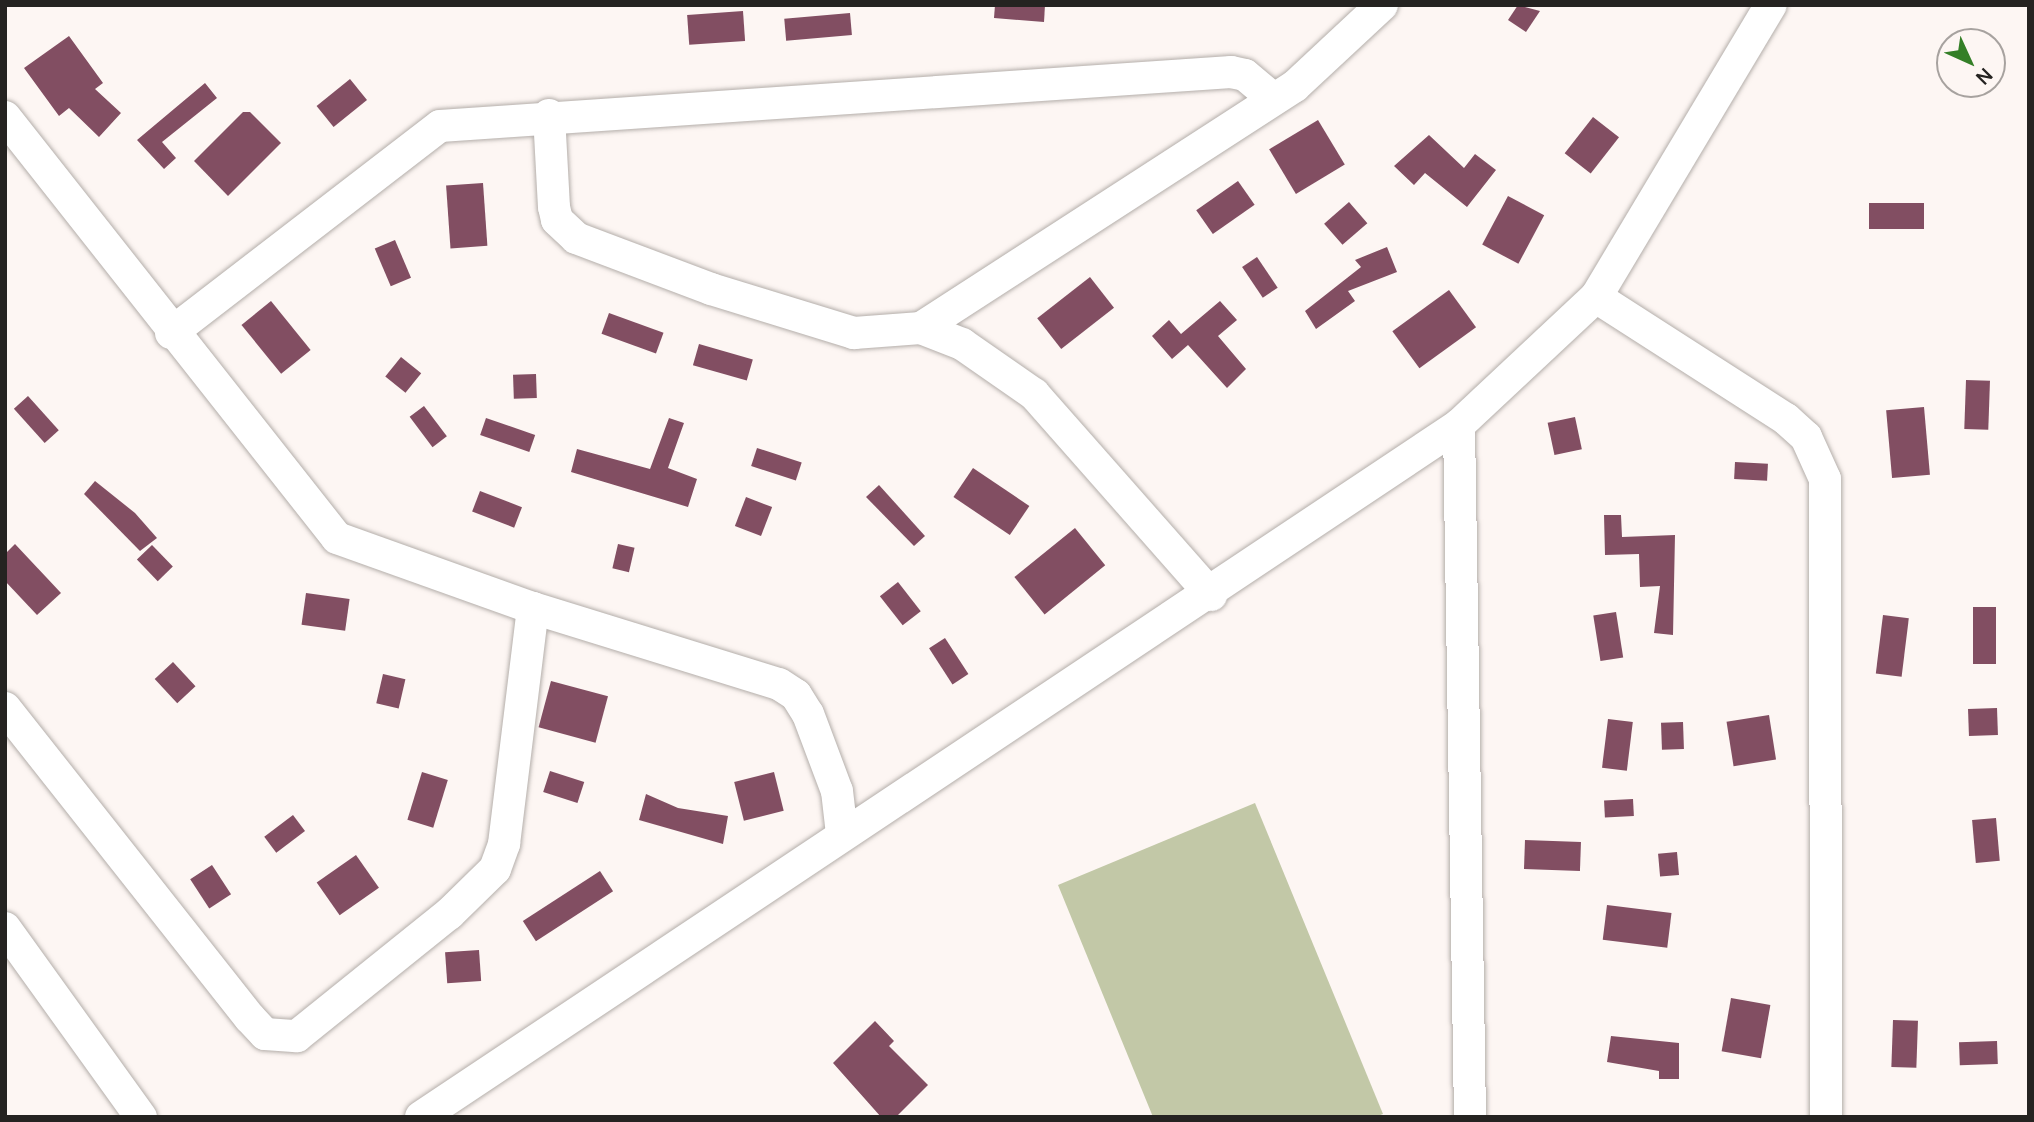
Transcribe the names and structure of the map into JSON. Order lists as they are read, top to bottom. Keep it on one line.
{"north":"bottom right"}
